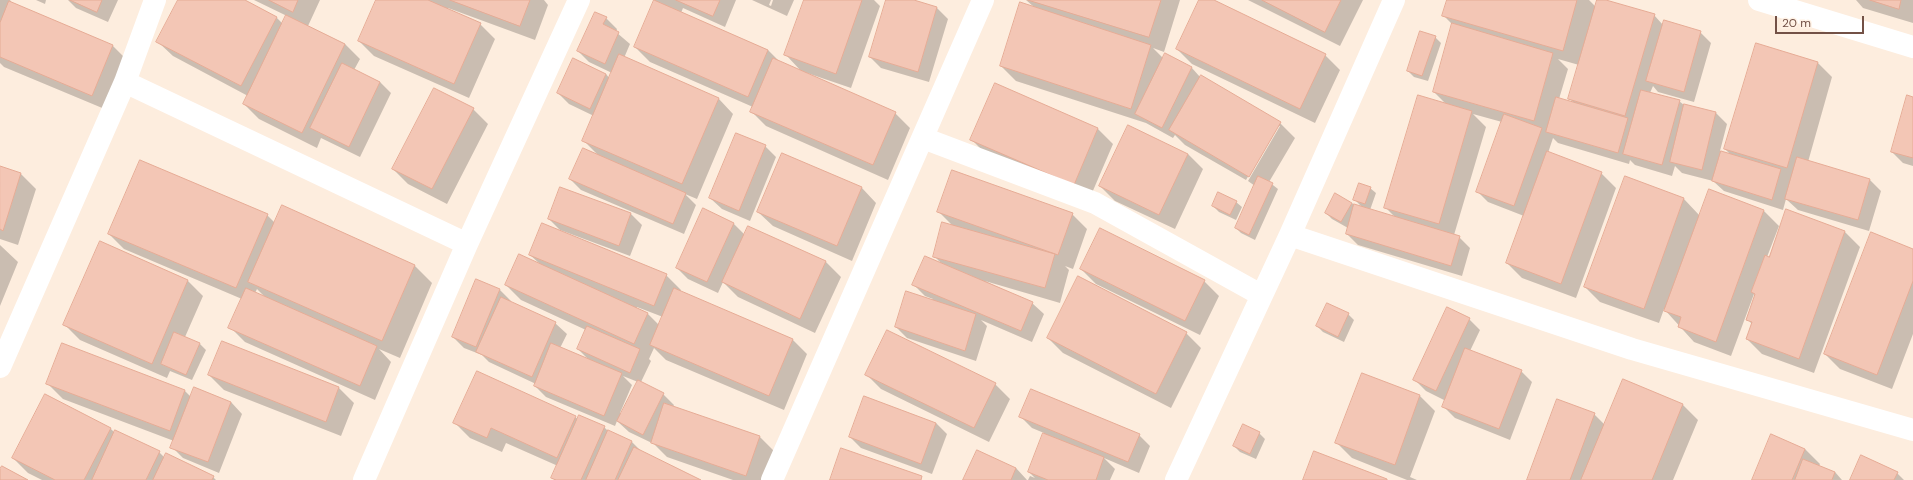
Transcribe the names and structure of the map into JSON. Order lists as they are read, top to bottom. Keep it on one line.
{"scale_bar":"20 m"}
